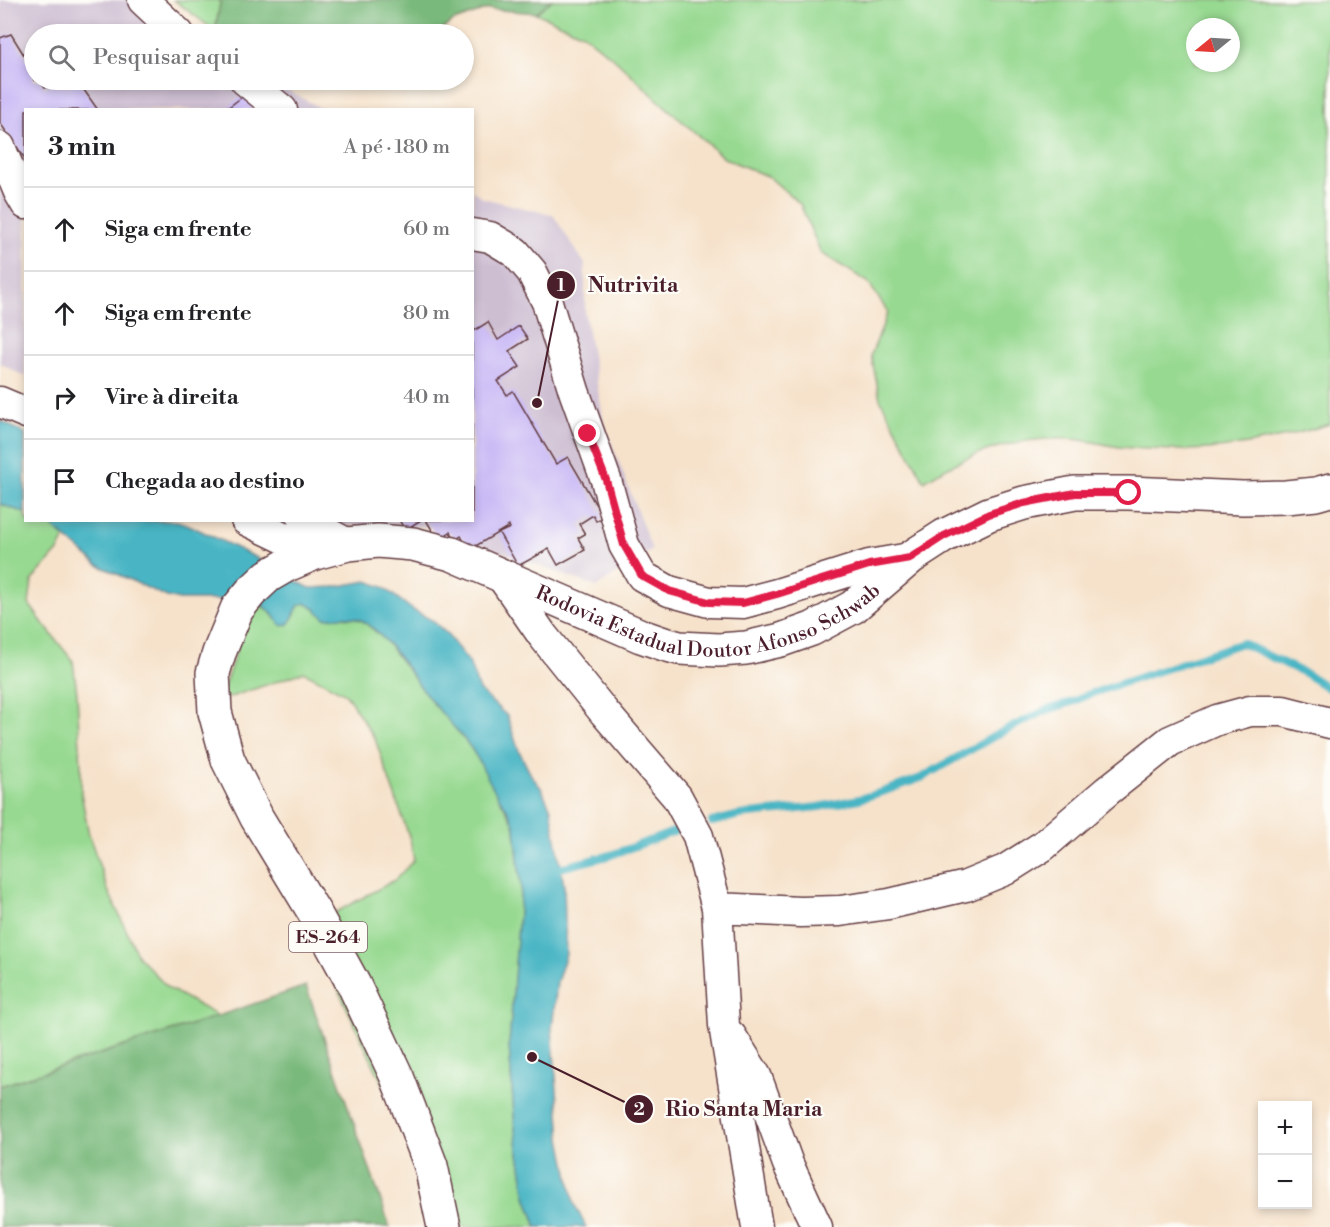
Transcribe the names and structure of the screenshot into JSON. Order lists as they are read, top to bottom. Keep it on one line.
{"streets":{"main road":["Rodovia Estadual Doutor Afonso Schwab","ES-264"]},"crossings":[["Rodovia Estadual Doutor Afonso Schwab","ES-264"]],"places":["Nutrivita","Rio Santa Maria"],"north":"left","page":{"search":"Pesquisar aqui","heading":["3 min","A pé · 180 m"],"list":[["Siga em frente","60 m"],["Siga em frente","80 m"],["Vire à direita","40 m"],"Chegada ao destino"],"map_buttons":["+","−"]}}
